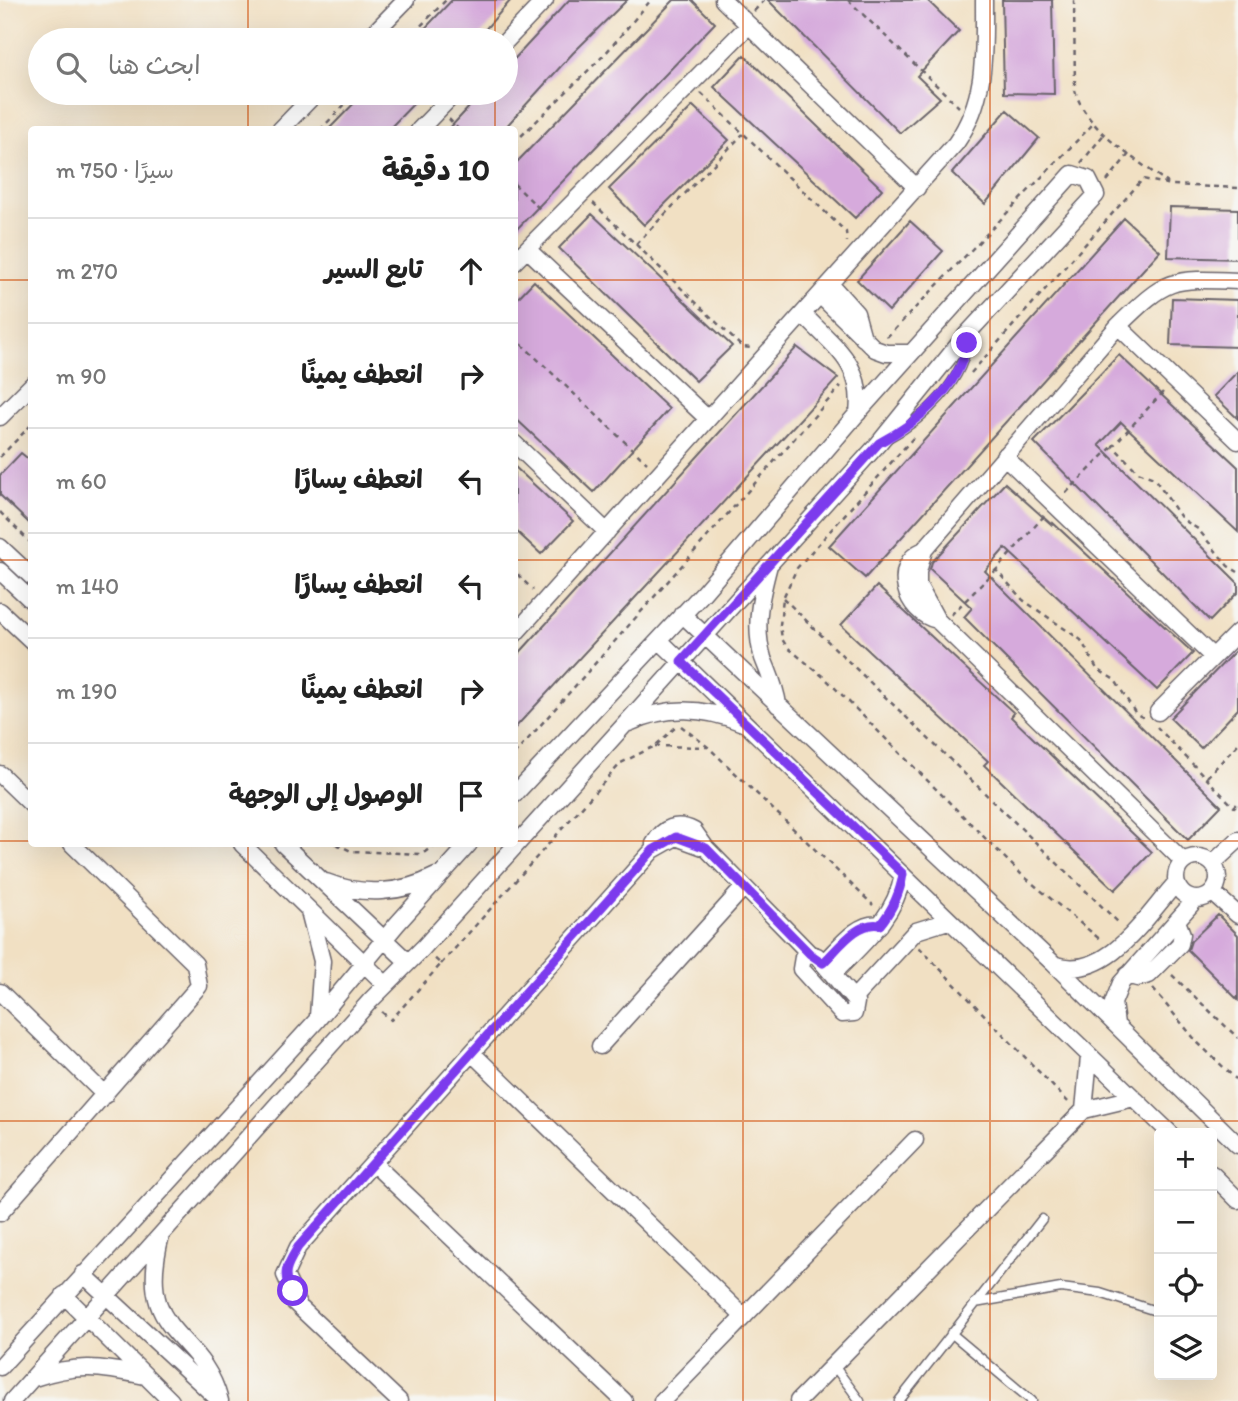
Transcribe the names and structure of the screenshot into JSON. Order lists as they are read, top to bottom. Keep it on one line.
{"page":{"search":"ابحث هنا","heading":["10 دقيقة","سيرًا · 750 m"],"list":[["تابع السير","270 m"],["انعطف يمينًا","90 m"],["انعطف يسارًا","60 m"],["انعطف يسارًا","140 m"],["انعطف يمينًا","190 m"],"الوصول إلى الوجهة"],"map_buttons":["+","−"]}}
